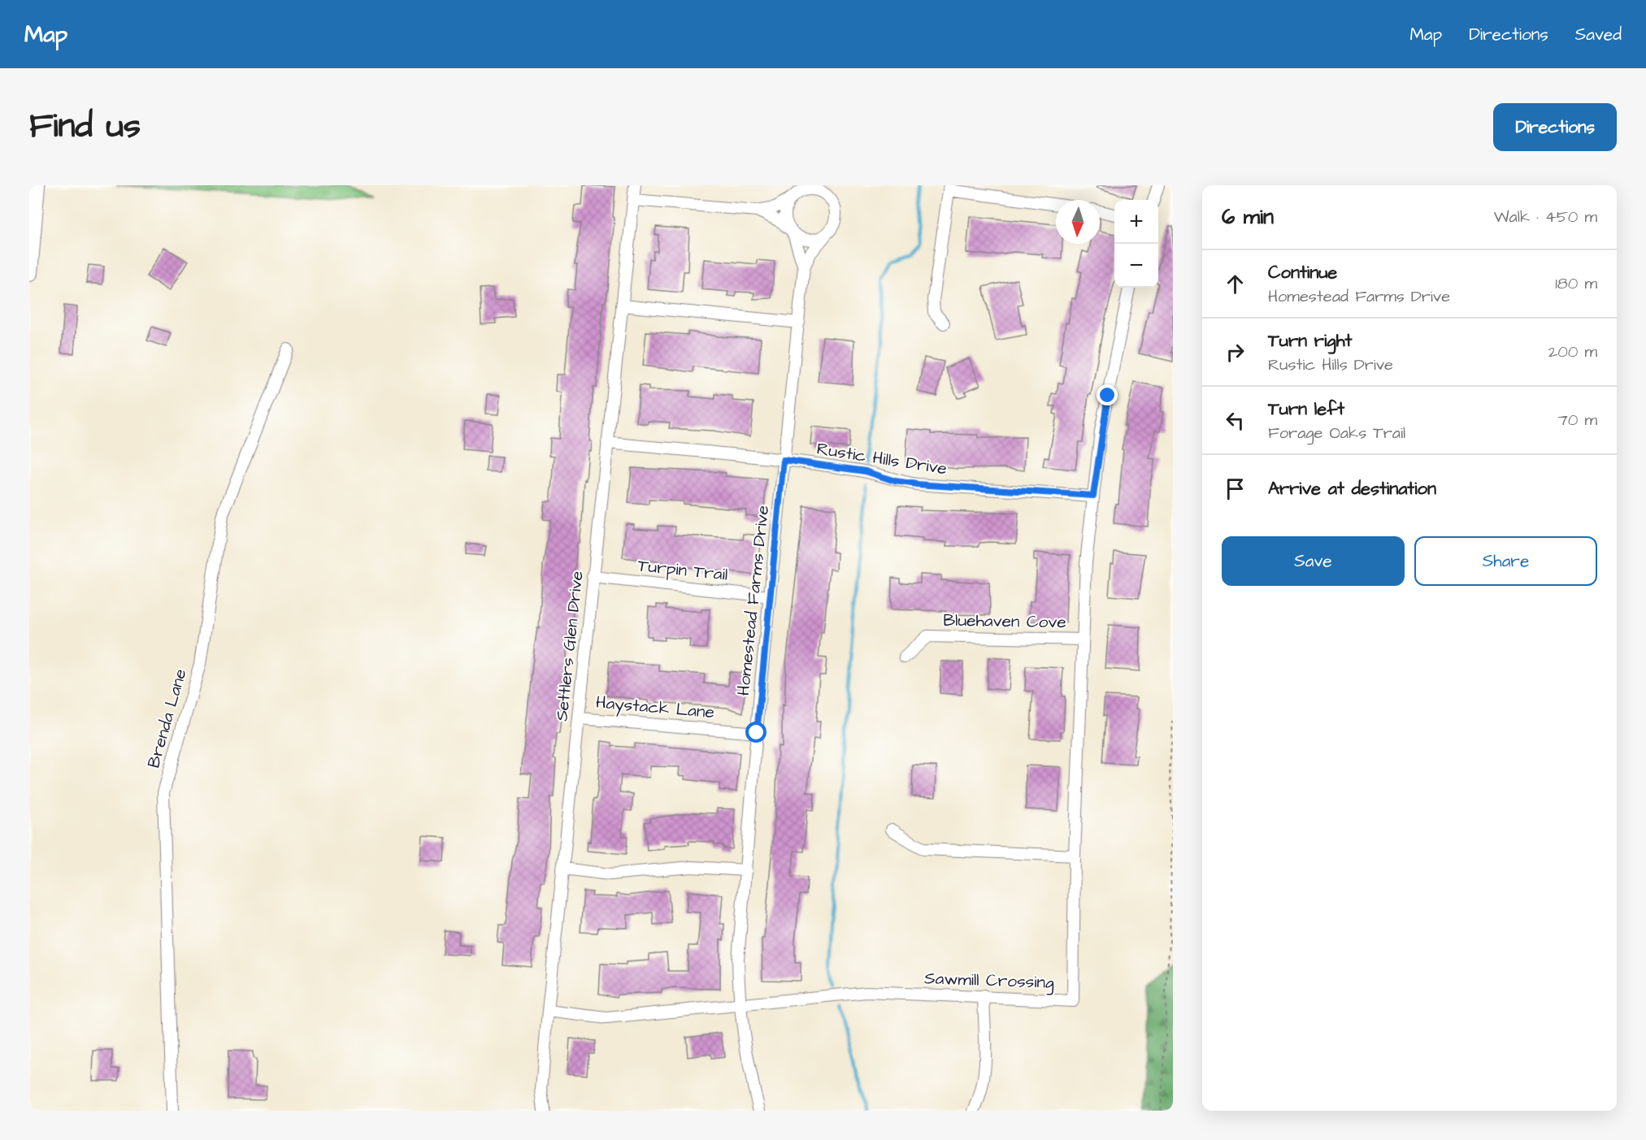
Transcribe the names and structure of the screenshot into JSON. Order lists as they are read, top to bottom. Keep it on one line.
{"streets":{"street":["Rustic Hills Drive","Turpin Trail","Homestead Farms Drive","Bluehaven Cove","Settlers Glen Drive","Haystack Lane","Brenda Lane","Sawmill Crossing"]},"crossings":[["Rustic Hills Drive","Homestead Farms Drive"],["Rustic Hills Drive","Settlers Glen Drive"],["Rustic Hills Drive","Sawmill Crossing"],["Turpin Trail","Homestead Farms Drive"],["Turpin Trail","Settlers Glen Drive"],["Homestead Farms Drive","Haystack Lane"],["Homestead Farms Drive","Sawmill Crossing"],["Bluehaven Cove","Sawmill Crossing"],["Settlers Glen Drive","Haystack Lane"],["Settlers Glen Drive","Sawmill Crossing"]],"north":"bottom","page":{"header":"Map","nav":["Map","Directions","Saved"],"title":"Find us","buttons":["Directions",["Save","Share"]],"heading":["6 min","Walk · 450 m"],"map_buttons":["+","−"],"list":[["Continue","Homestead Farms Drive","180 m"],["Turn right","Rustic Hills Drive","200 m"],["Turn left","Forage Oaks Trail","70 m"],"Arrive at destination"]}}
